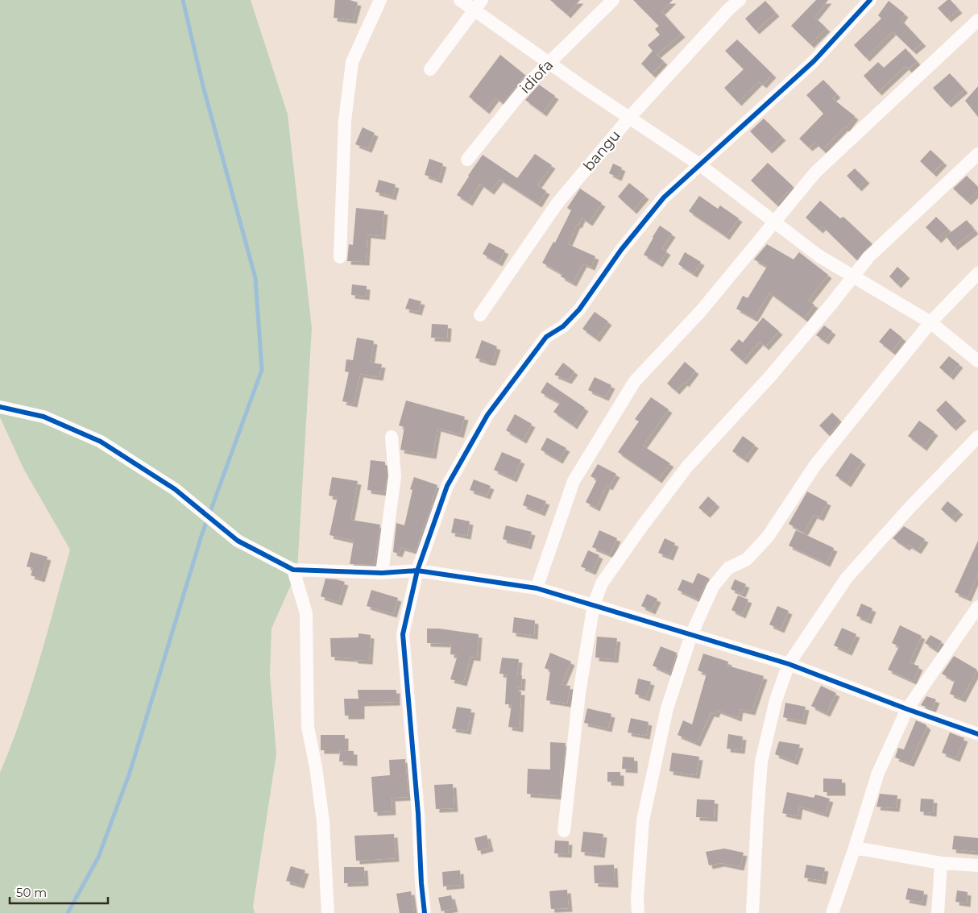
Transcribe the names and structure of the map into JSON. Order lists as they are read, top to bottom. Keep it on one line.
{"streets":{"street":["idiofa","bangu"]},"scale_bar":"50 m"}
